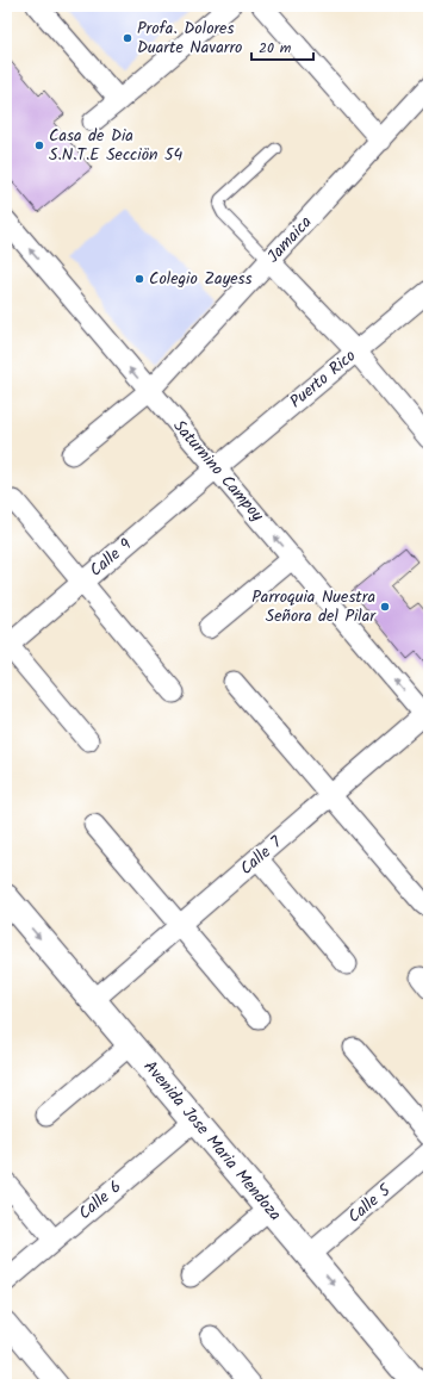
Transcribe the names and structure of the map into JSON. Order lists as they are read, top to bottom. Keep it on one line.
{"streets":{"street":["Jamaica","Puerto Rico","Saturnino Campoy","Calle 9","Calle 7","Avenida Jose Maria Mendoza","Calle 6","Calle 5"]},"crossings":[["Jamaica","Saturnino Campoy"],["Puerto Rico","Saturnino Campoy"],["Puerto Rico","Calle 9"],["Saturnino Campoy","Calle 9"],["Saturnino Campoy","Calle 7"],["Calle 7","Avenida Jose Maria Mendoza"],["Avenida Jose Maria Mendoza","Calle 6"],["Avenida Jose Maria Mendoza","Calle 5"]],"places":["Profa. Dolores Duarte Navarro","Casa de Dia S.N.T.E Secciön 54","Colegio Zayess","Parroquia Nuestra Señora del Pilar"],"scale_bar":"20 m"}
